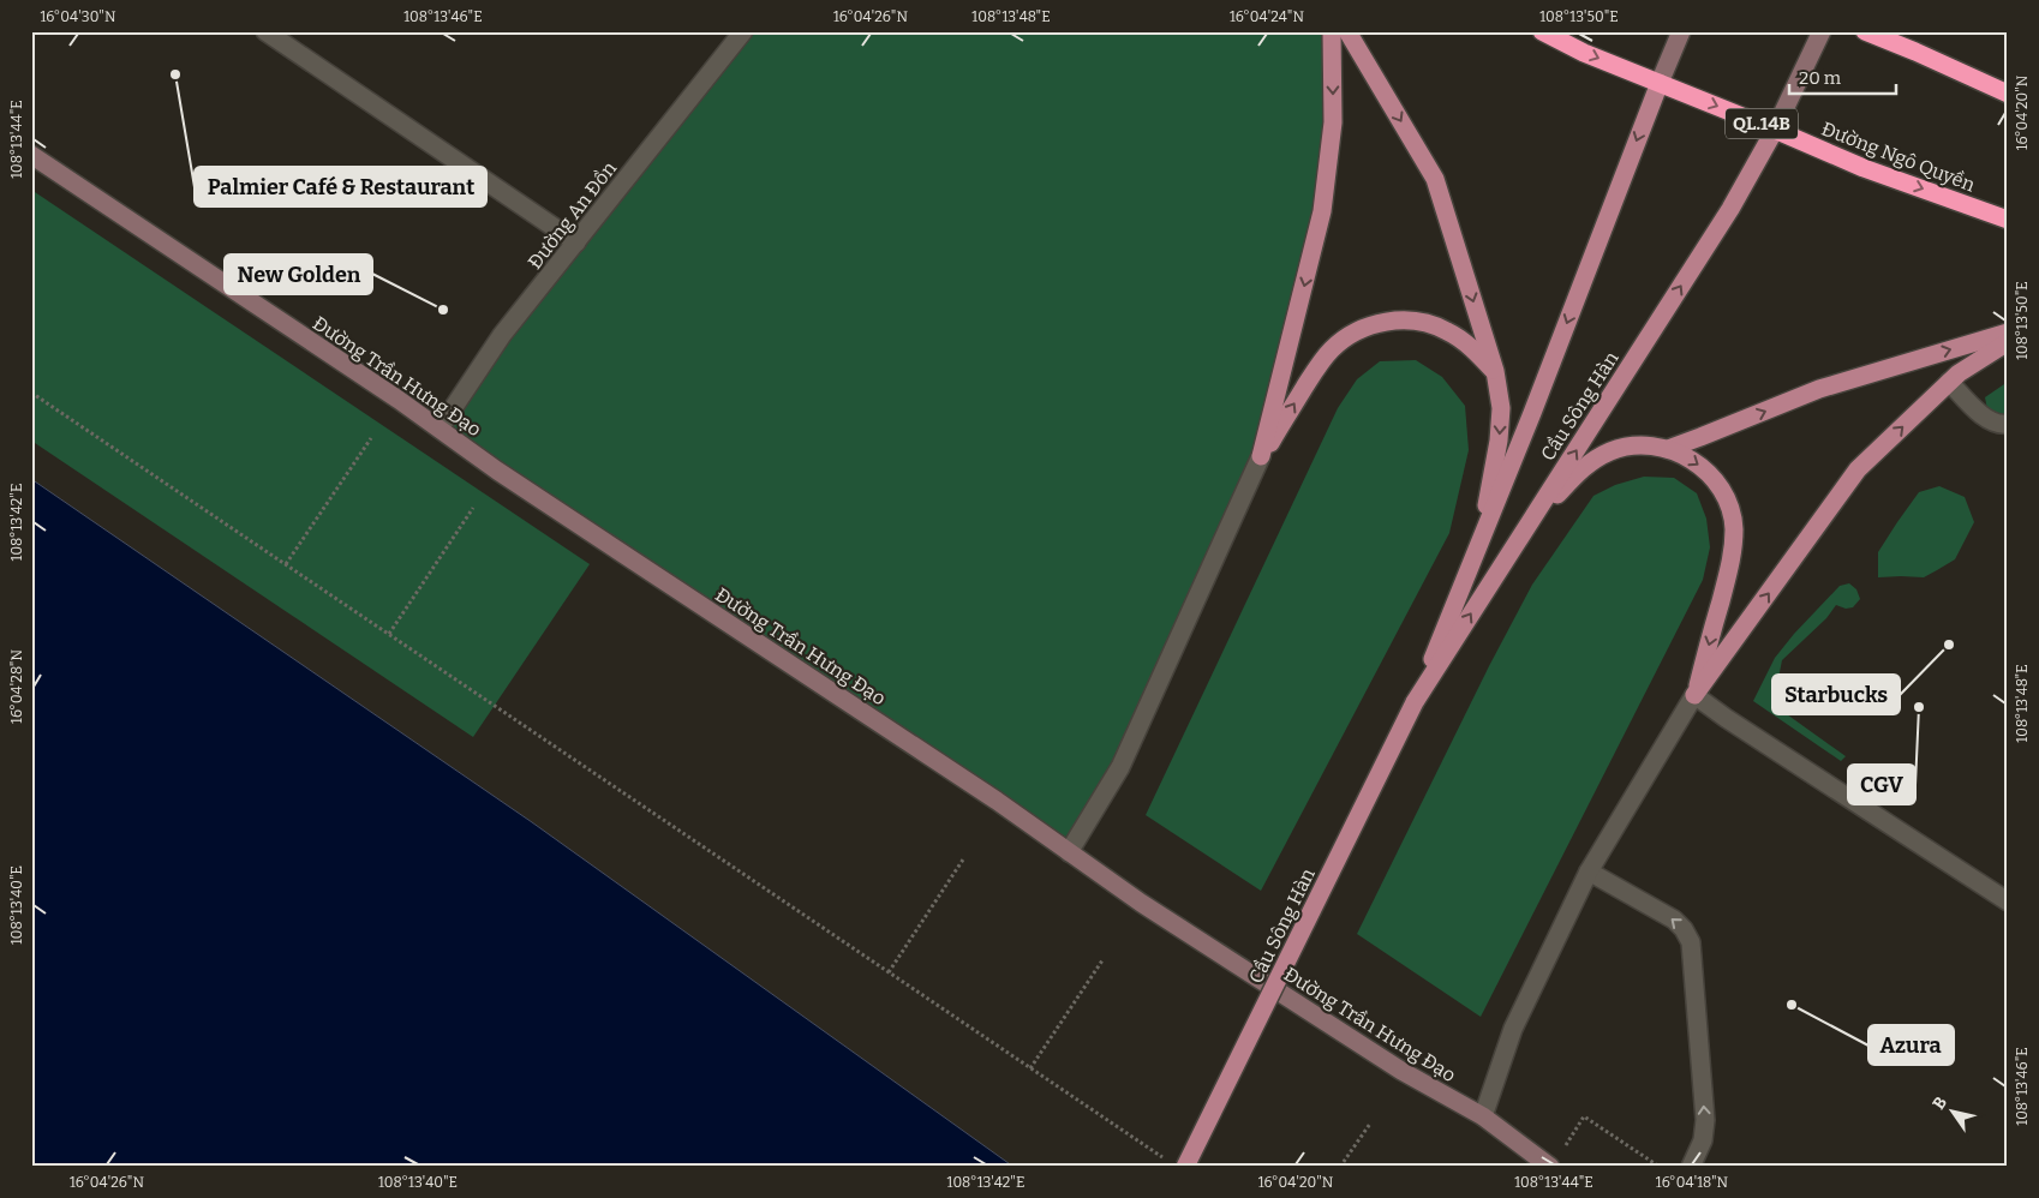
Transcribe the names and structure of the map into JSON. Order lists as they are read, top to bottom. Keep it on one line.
{"streets":{"highway":["QL.14B","Đường Ngô Quyền"],"main road":["Đường Trần Hưng Đạo","Cầu Sông Hàn"],"street":["Đường An Đồn"]},"crossings":[["Đường Ngô Quyền","Cầu Sông Hàn"],["Đường An Đồn","Đường Trần Hưng Đạo"]],"places":["Palmier Café & Restaurant","New Golden","Starbucks","CGV","Azura"],"scale_bar":"20 m","north":"top left","coordinates":["16°04'30\"N","108°13'46\"E","16°04'26\"N","108°13'48\"E","16°04'24\"N","108°13'50\"E","16°04'20\"N","108°13'44\"E","108°13'42\"E","16°04'28\"N","108°13'40\"E","16°04'18\"N"]}
